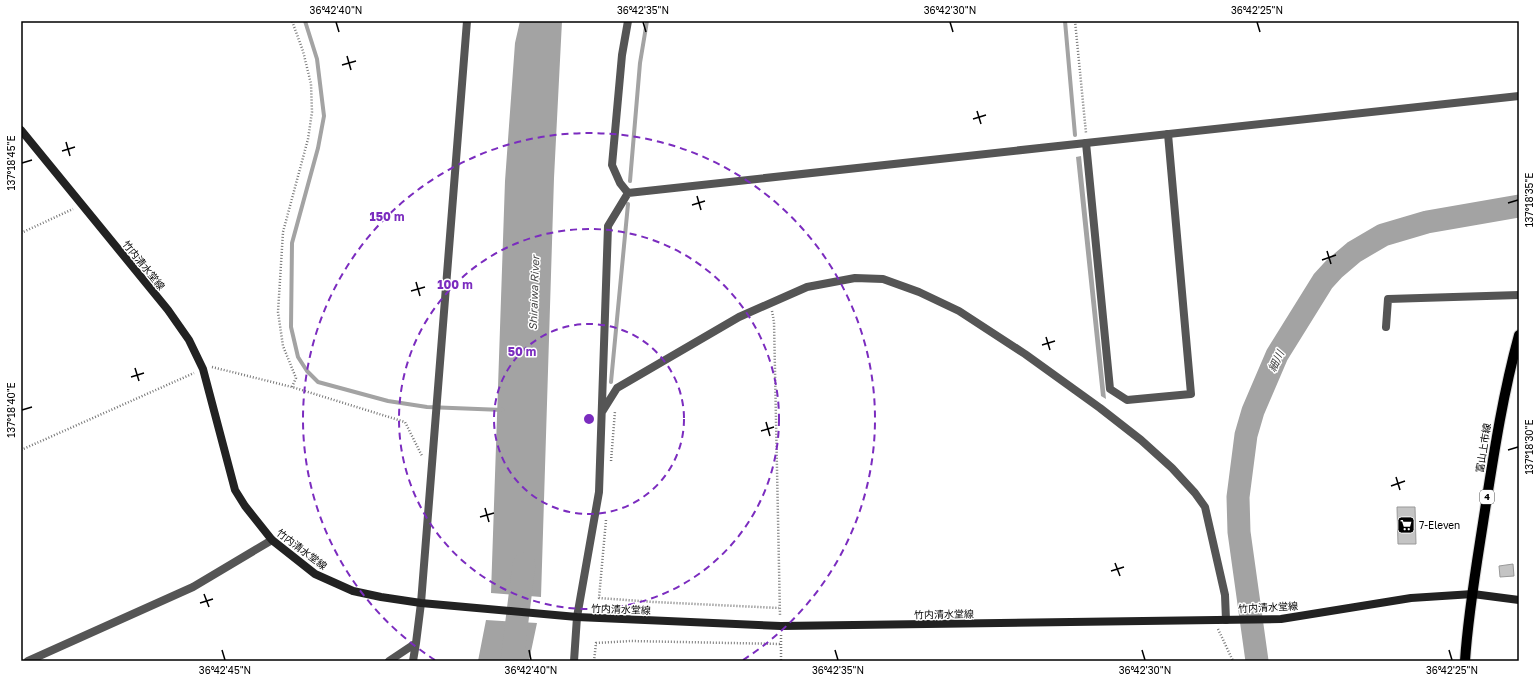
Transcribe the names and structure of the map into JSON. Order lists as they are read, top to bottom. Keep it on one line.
{"streets":{"main road":["竹内清水堂線","富山上市線","4"]},"crossings":[["竹内清水堂線","富山上市線"]],"water":["Shiraiwa River","細川"],"places":{"supermarket":["7-Eleven"]},"coordinates":["36°42'40\"N","36°42'35\"N","36°42'30\"N","36°42'25\"N","137°18'45\"E","137°18'35\"E","137°18'40\"E","137°18'30\"E","36°42'45\"N"],"rings":["150 m","100 m","50 m"]}
